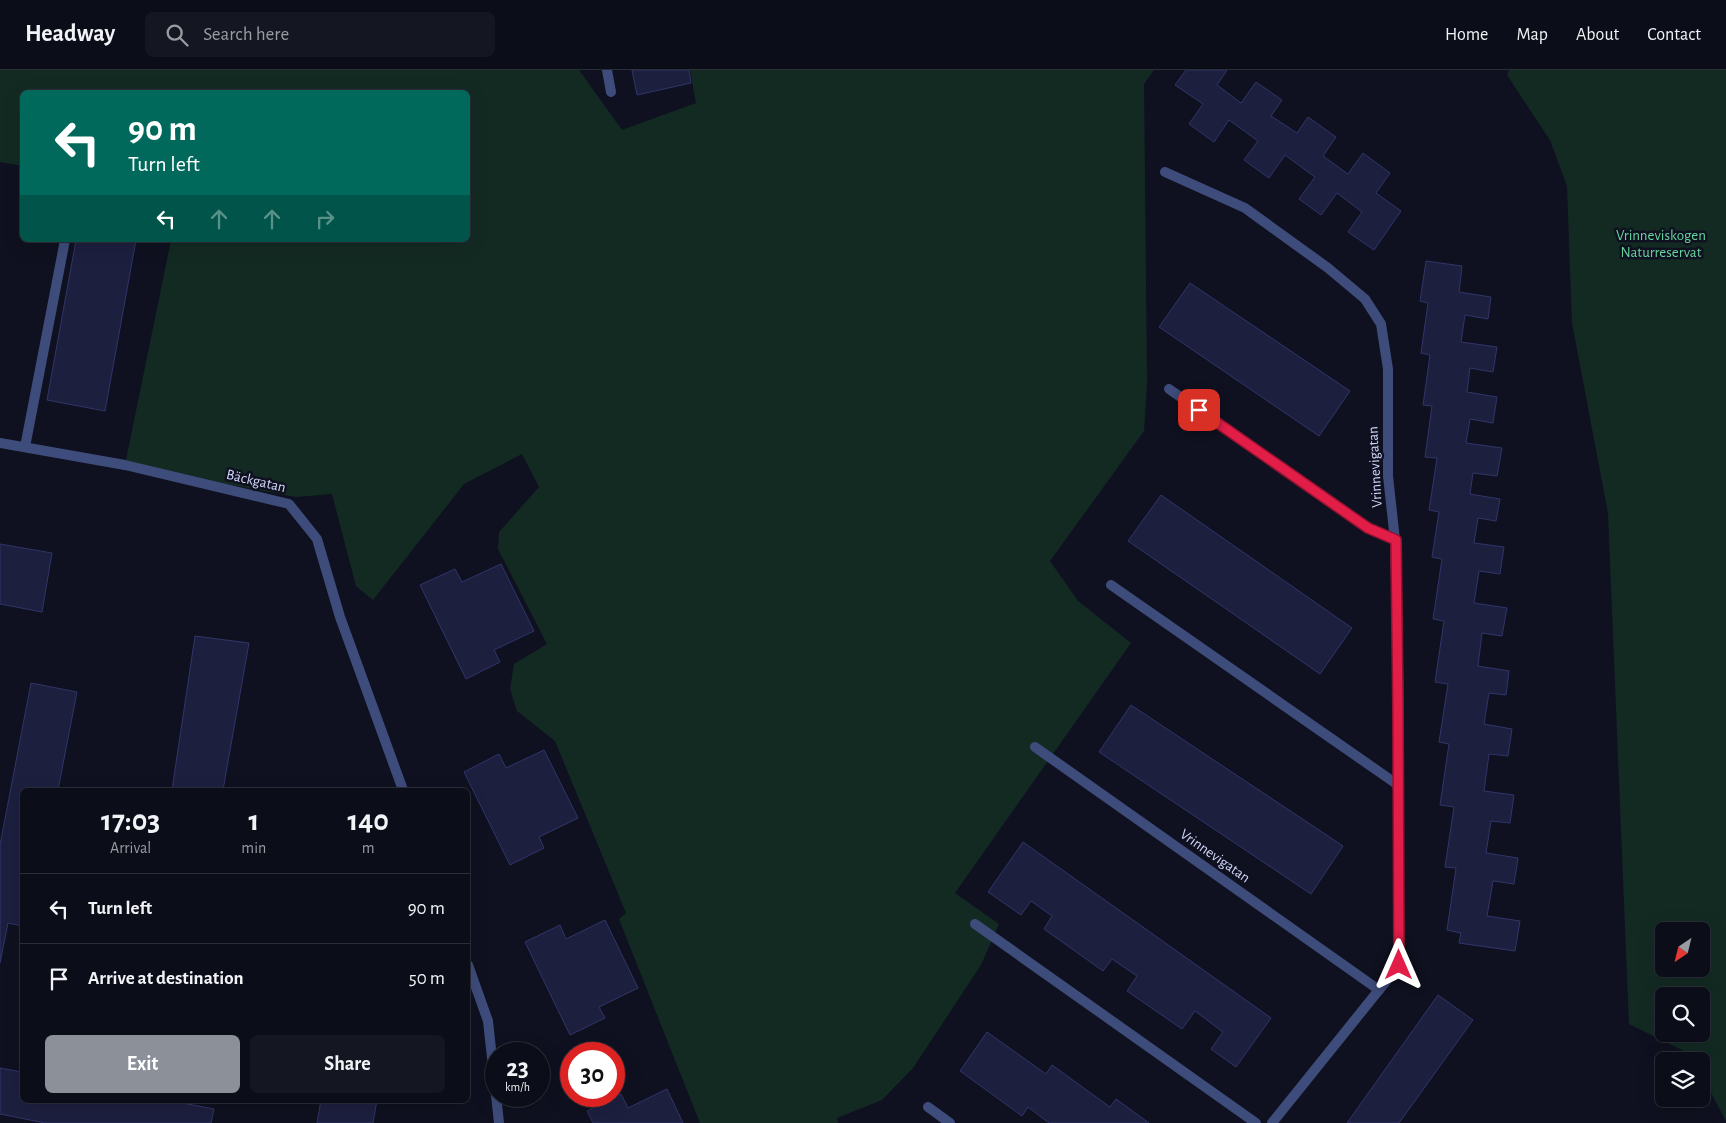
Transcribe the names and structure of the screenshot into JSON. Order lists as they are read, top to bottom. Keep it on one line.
{"streets":{"street":["Vrinnevigatan","Bäckgatan"]},"parks":["Vrinneviskogen Naturreservat"],"north":"bottom left","page":{"header":"Headway","search":"Search here","nav":["Home","Map","About","Contact"],"turn":["90 m","Turn left"],"eta":["17:03","Arrival","1","min","140","m"],"list":[{"name":"Turn left","value":"90 m"},{"name":"Arrive at destination","value":"50 m"}],"buttons":["Exit","Share"],"speed":"23 km/h","limit":"30"}}
